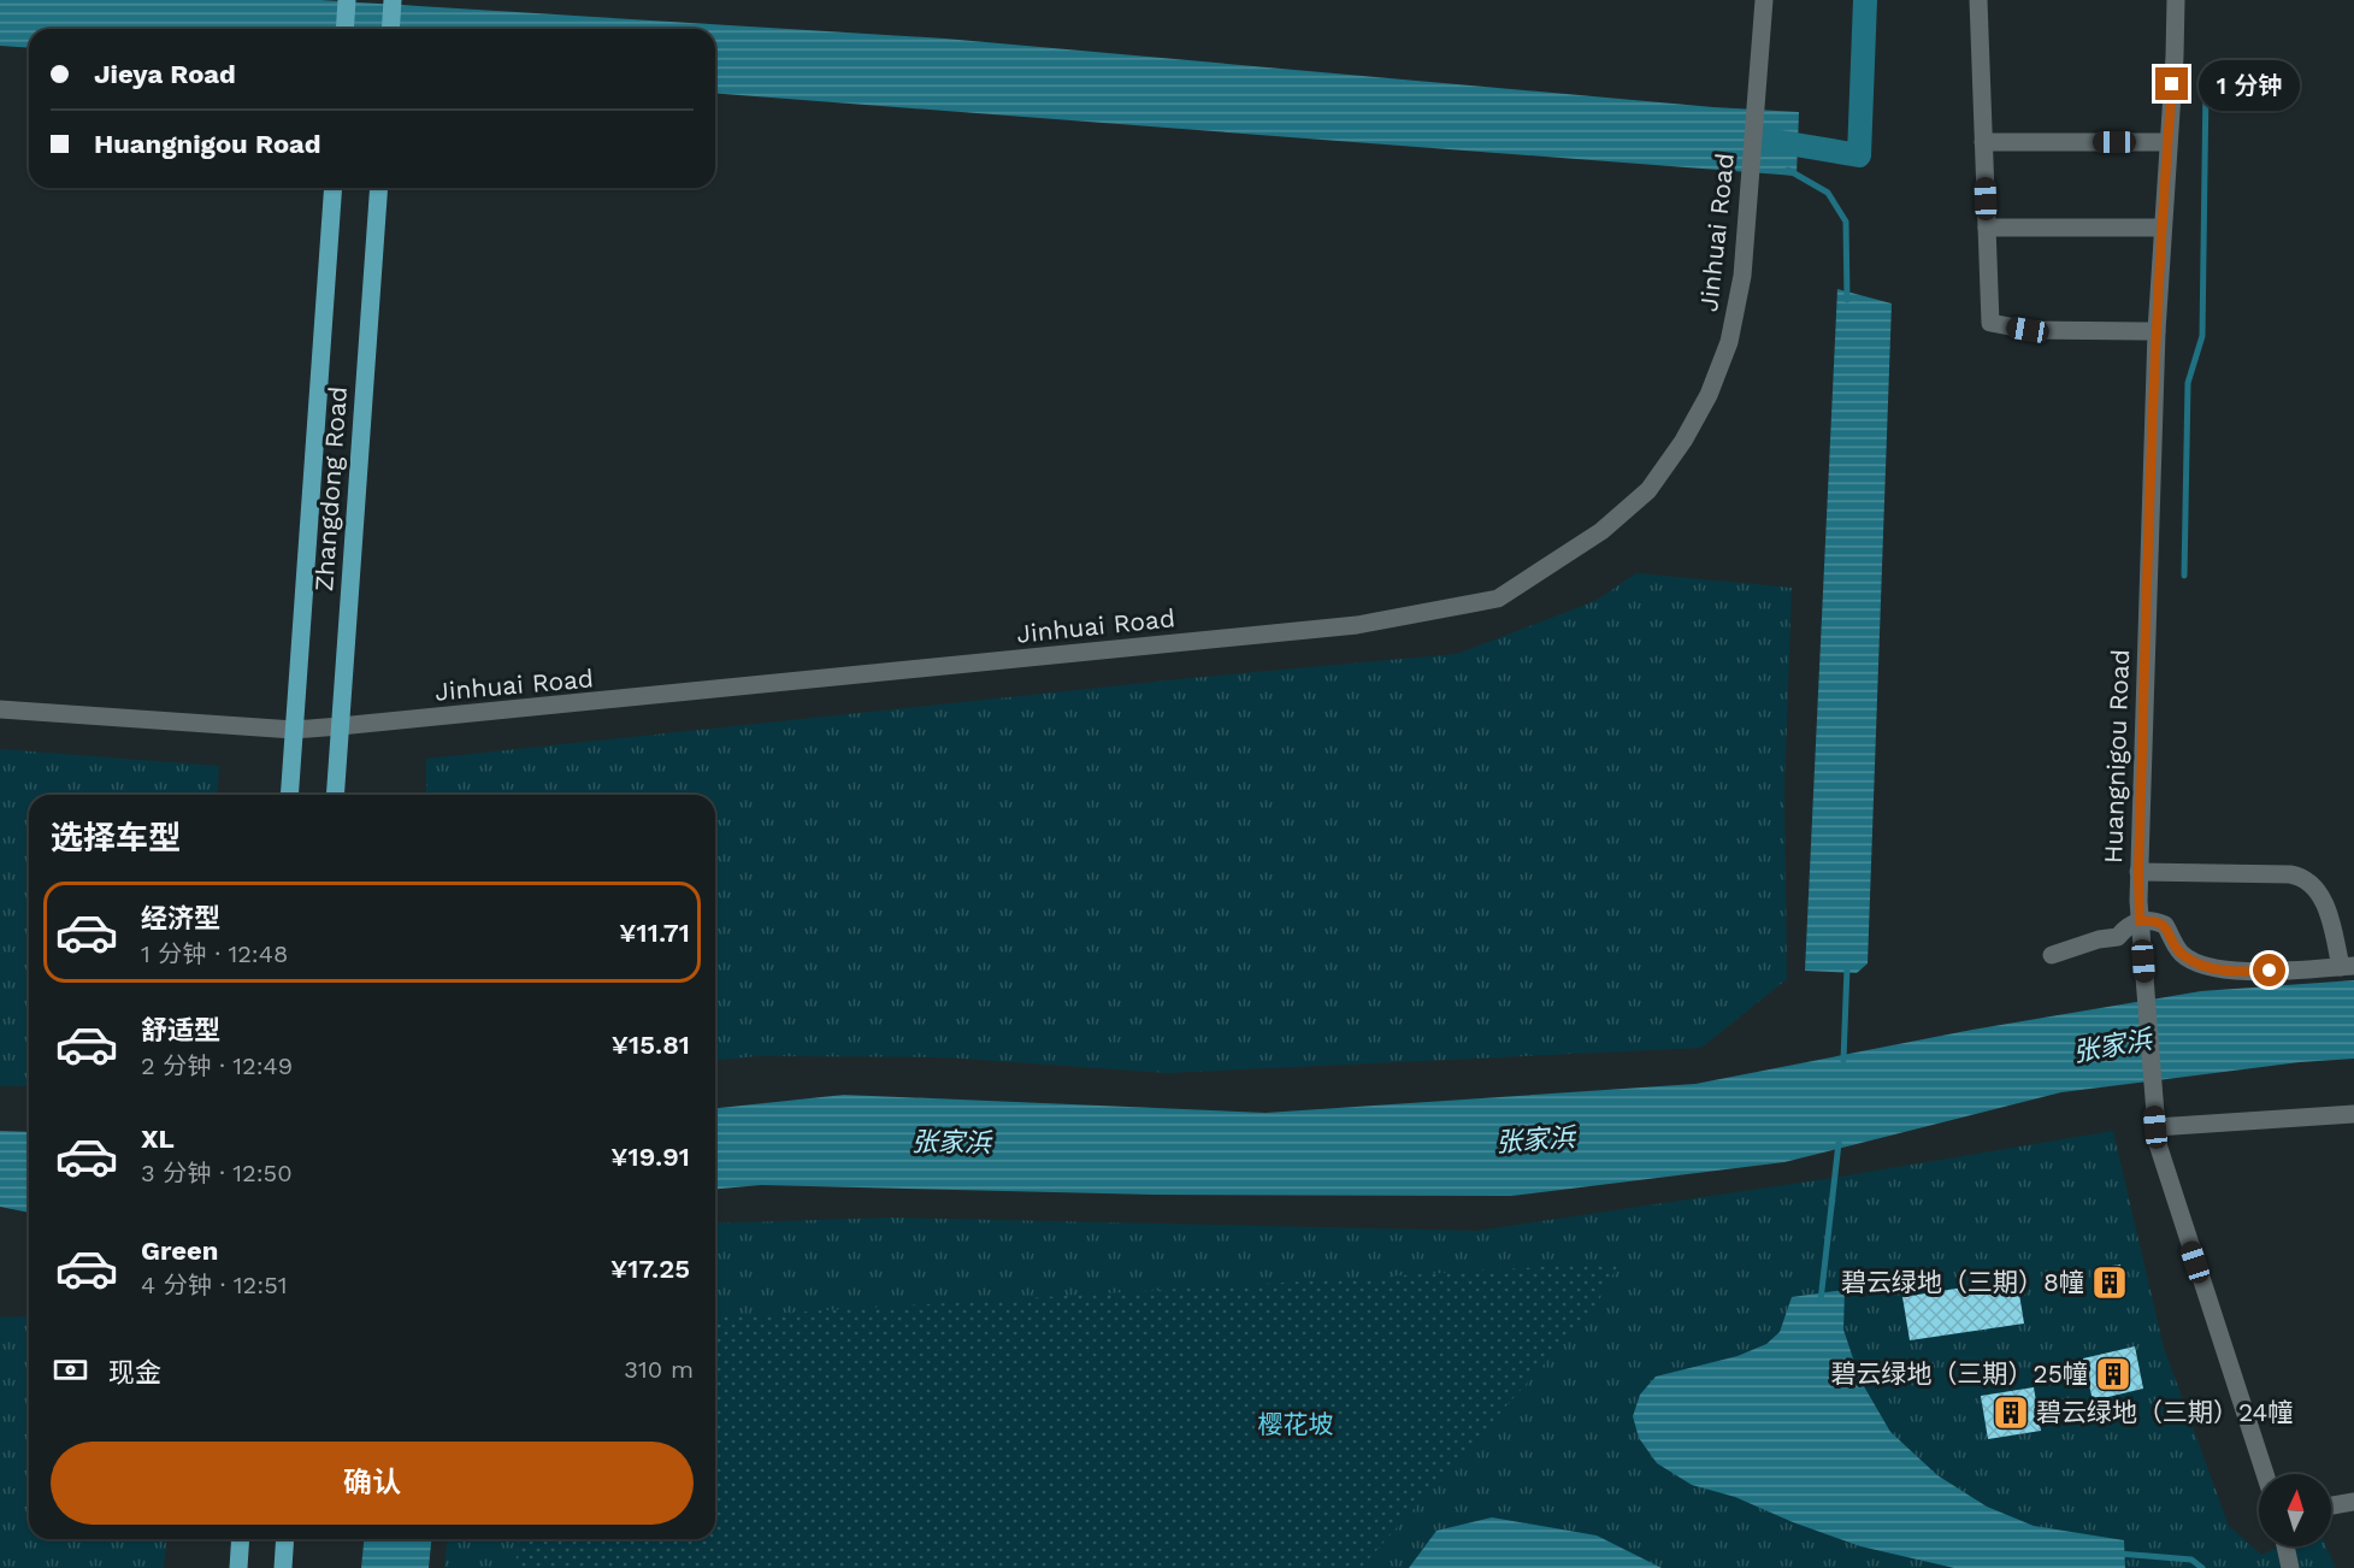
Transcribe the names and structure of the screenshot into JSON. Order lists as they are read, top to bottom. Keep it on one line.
{"streets":{"main road":["Zhangdong Road"],"street":["Jinhuai Road","Huangnigou Road"]},"crossings":[["Jinhuai Road","Zhangdong Road"]],"water":["张家浜"],"parks":["樱花坡"],"places":{"building":["碧云绿地（三期）8幢","碧云绿地（三期）25幢","碧云绿地（三期）24幢"]},"north":"top","page":{"banner":["Jieya Road","Huangnigou Road"],"bubble":"1 分钟","heading":"选择车型","list":[{"name":"经济型","note":"1 分钟 · 12:48","value":"¥11.71"},{"name":"舒适型","note":"2 分钟 · 12:49","value":"¥15.81"},{"name":"XL","note":"3 分钟 · 12:50","value":"¥19.91"},{"name":"Green","note":"4 分钟 · 12:51","value":"¥17.25"}],"pay":["现金","310 m"],"buttons":"确认"}}
